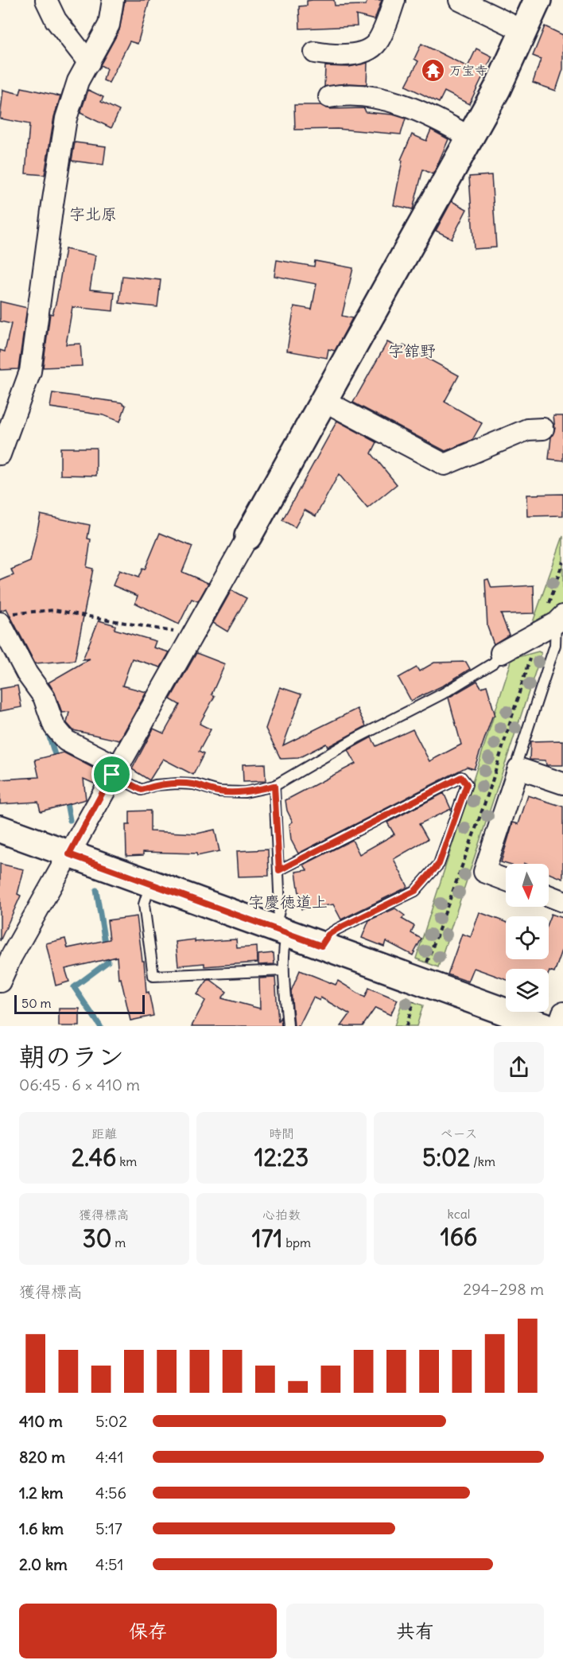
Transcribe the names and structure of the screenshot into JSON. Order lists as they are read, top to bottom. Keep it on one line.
{"districts":["字北原","字舘野","字慶徳道上"],"places":{"temple":["万宝寺"]},"scale_bar":"50 m","north":"bottom","page":{"scale":"50 m","heading":["朝のラン","06:45 · 6 × 410 m"],"stats":[["距離","2.46 km"],["時間","12:23"],["ペース","5:02 /km"],["獲得標高","30 m"],["心拍数","171 bpm"],["kcal","166"]],"chart":["獲得標高","294–298 m"],"list":[{"name":"410 m","note":"5:02"},{"name":"820 m","note":"4:41"},{"name":"1.2 km","note":"4:56"},{"name":"1.6 km","note":"5:17"},{"name":"2.0 km","note":"4:51"}],"buttons":["保存","共有"]}}
